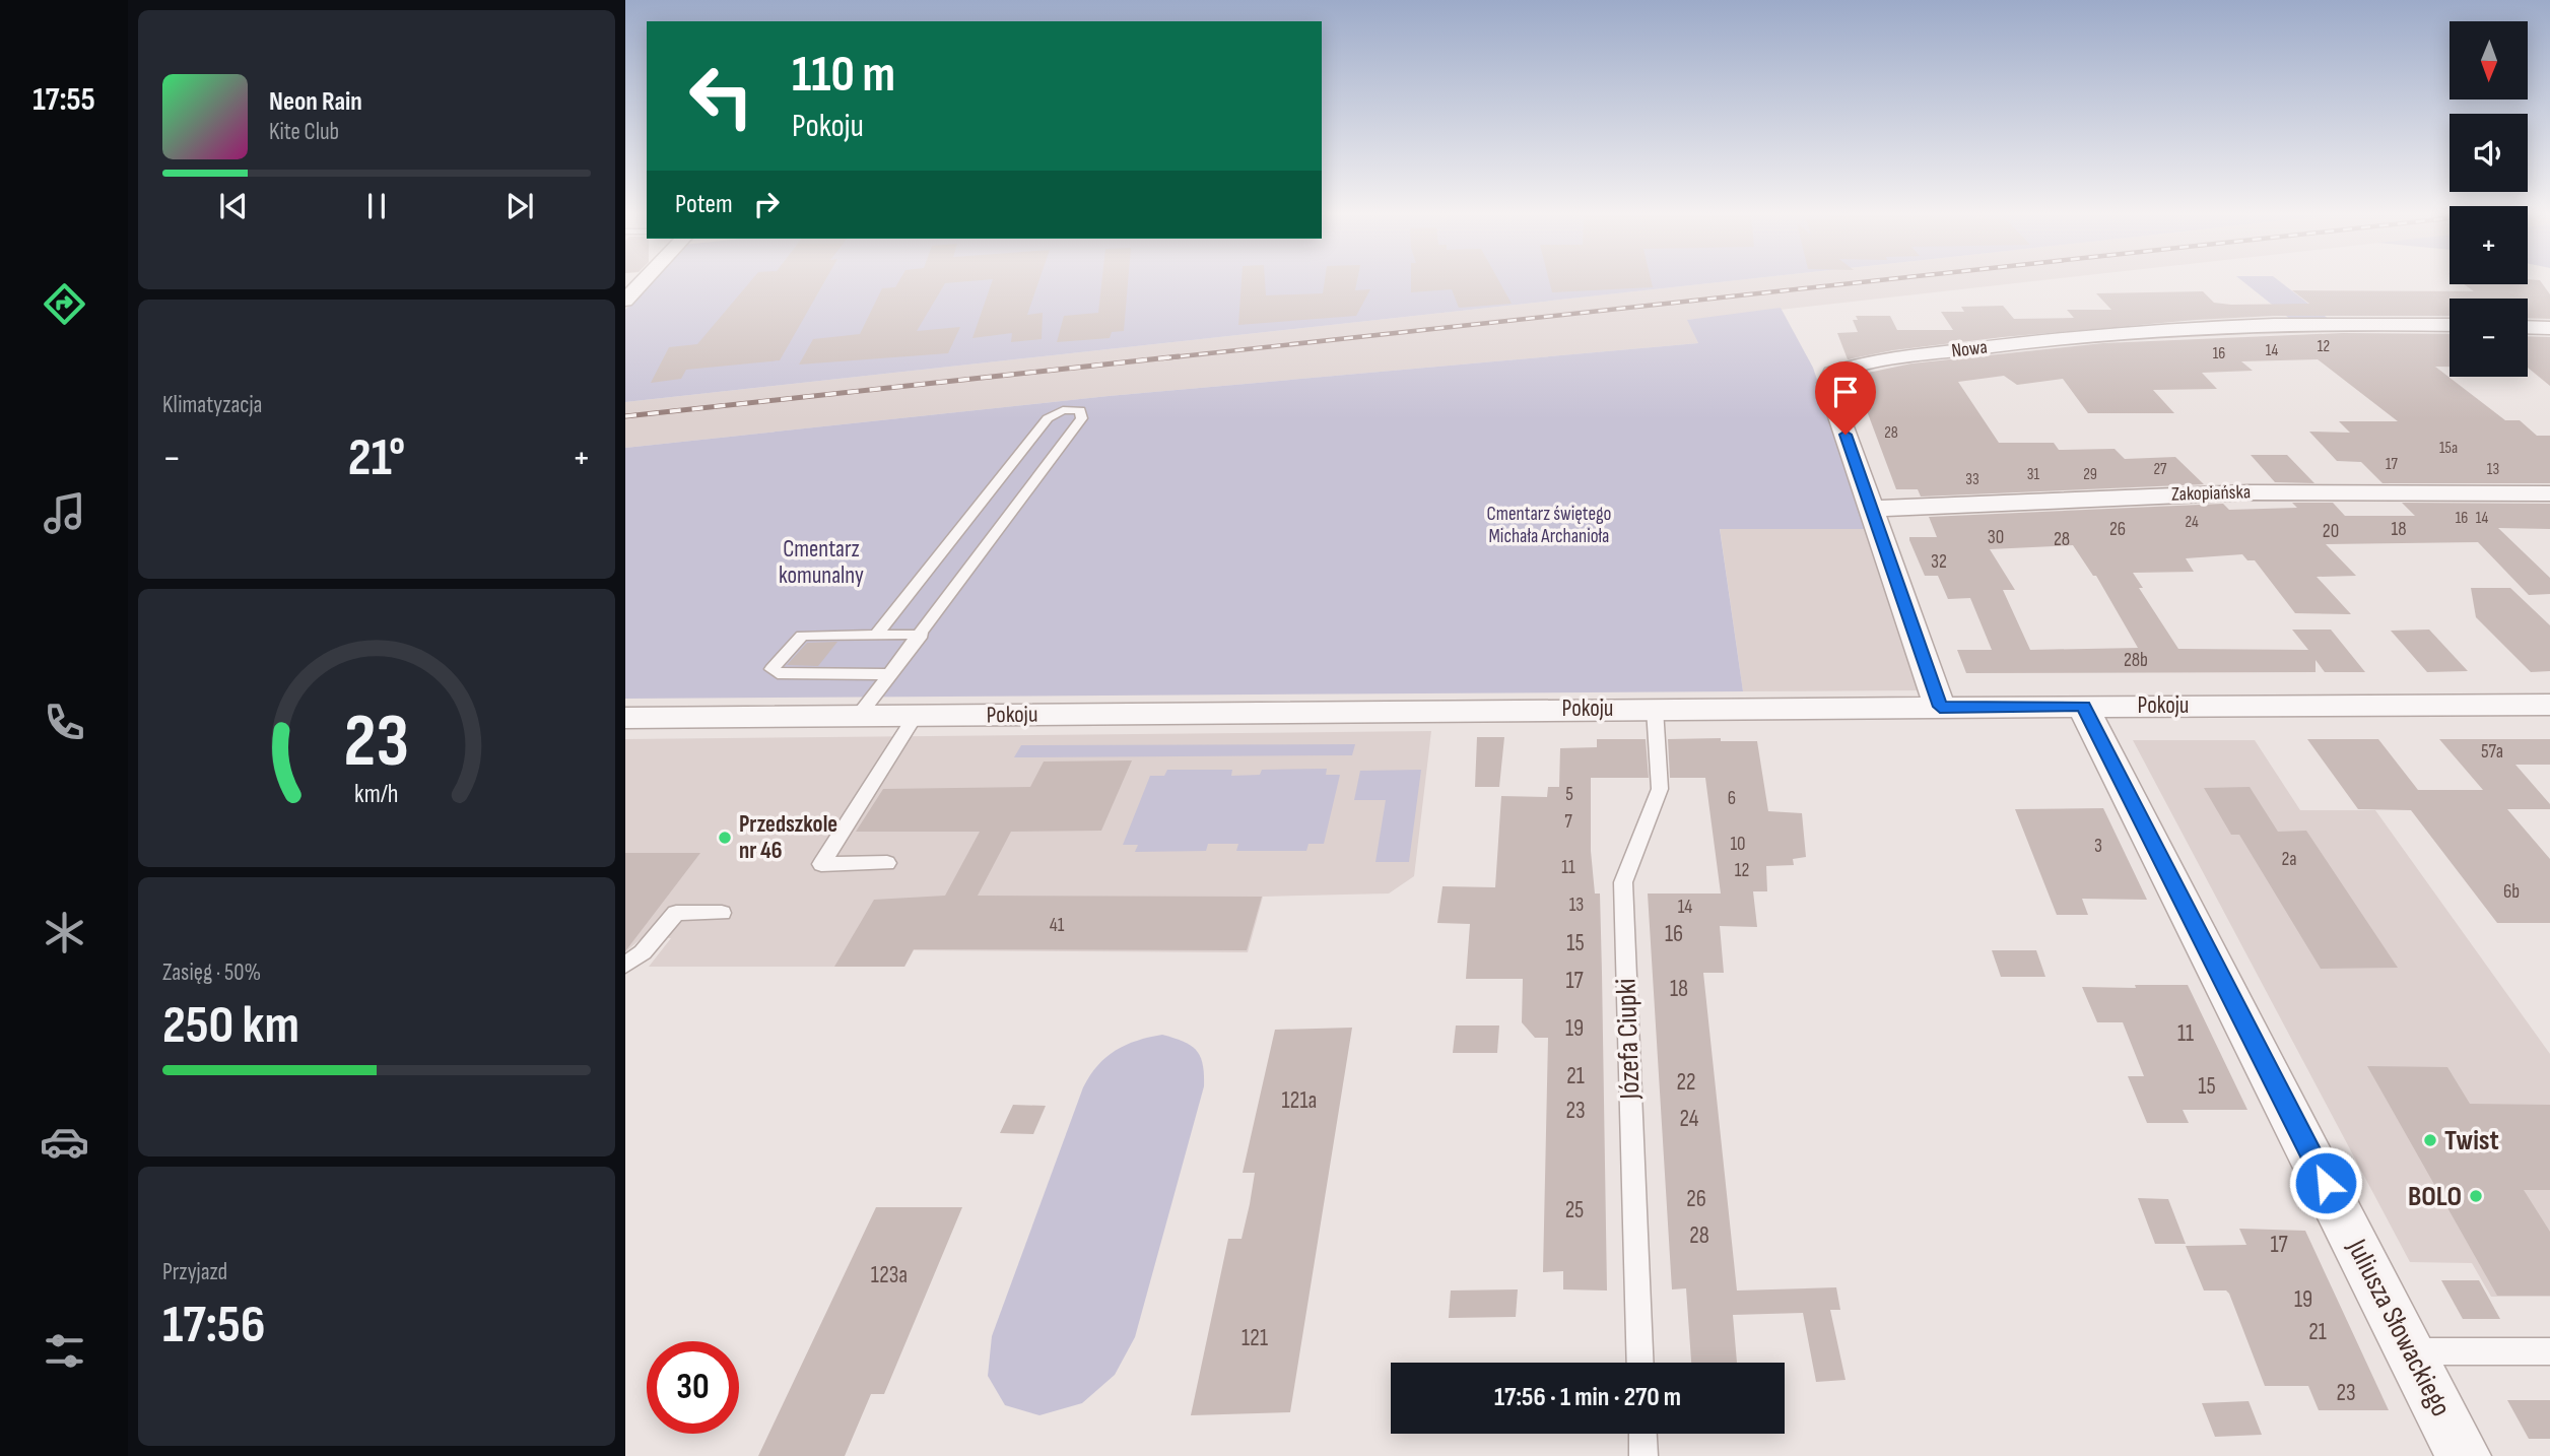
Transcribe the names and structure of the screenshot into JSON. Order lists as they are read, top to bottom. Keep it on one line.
{"streets":{"street":["Nowa","Zakopiańska","Pokoju","Juliusza Słowackiego"],"lane":["Józefa Ciupki"]},"crossings":[["Nowa","Zakopiańska"],["Nowa","Pokoju"],["Pokoju","Józefa Ciupki"],["Pokoju","Juliusza Słowackiego"]],"parks":["Cmentarz świętego Michała Archanioła","Cmentarz komunalny"],"places":["Przedszkole nr 46","Twist","BOLO"],"house_numbers":["12","14","16","28","15a","17","27","13","31","29","33","16","14","24","26","18","20","30","28","32","28b","57a","5","6","7","10","3","2a","11","12","6b","13","14","41","16","15","17","18","19","11","21","22","15","121a","23","24","26","25","28","17","123a","19","21","121","23"],"north":"bottom","page":{"tabs":"17:55","map_buttons":["+","−"],"turn":["110 m","Pokoju"],"song":["Neon Rain","Kite Club"],"then":"Potem","tile":["Klimatyzacja",["Zasięg · 50%","250 km"],["Przyjazd","17:56"]],"heat":["−","21°","+"],"limit":"30","trip":"17:56 · 1 min · 270 m","gauge":["23","km/h"]}}
